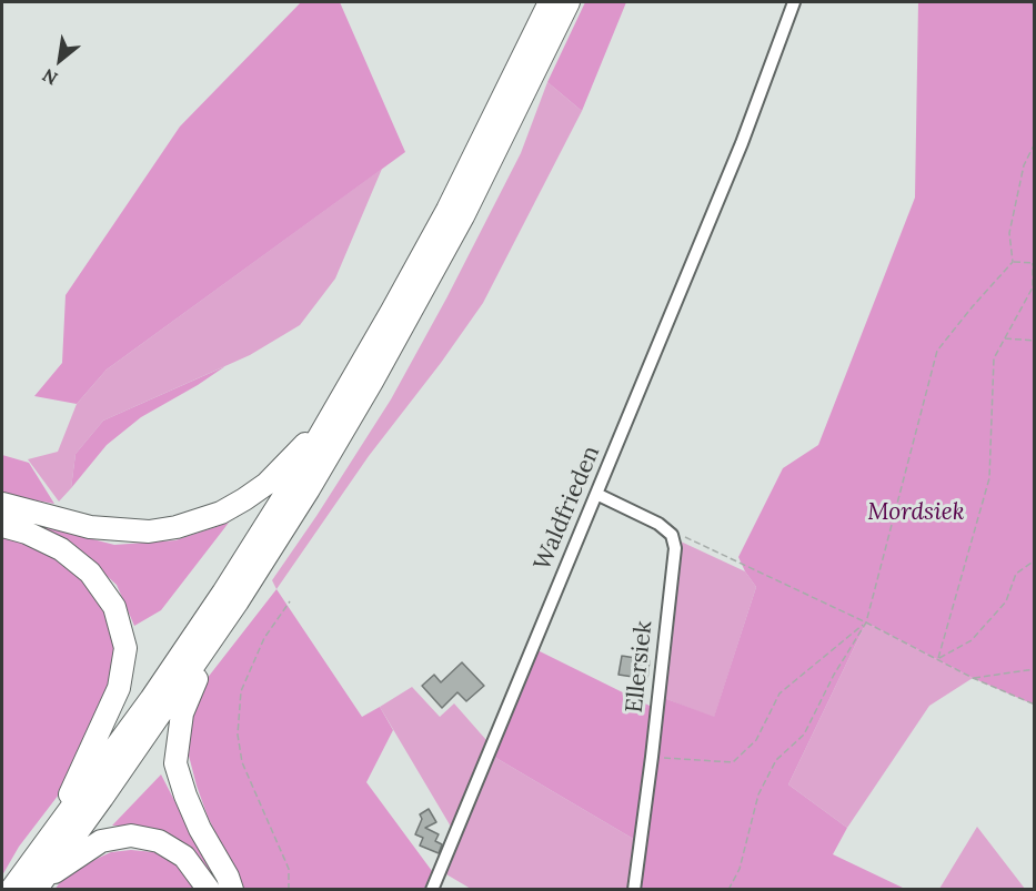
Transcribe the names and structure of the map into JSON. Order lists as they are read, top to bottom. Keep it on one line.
{"streets":{"street":["Waldfrieden","Ellersiek"]},"parks":["Mordsiek"],"north":"bottom left"}
